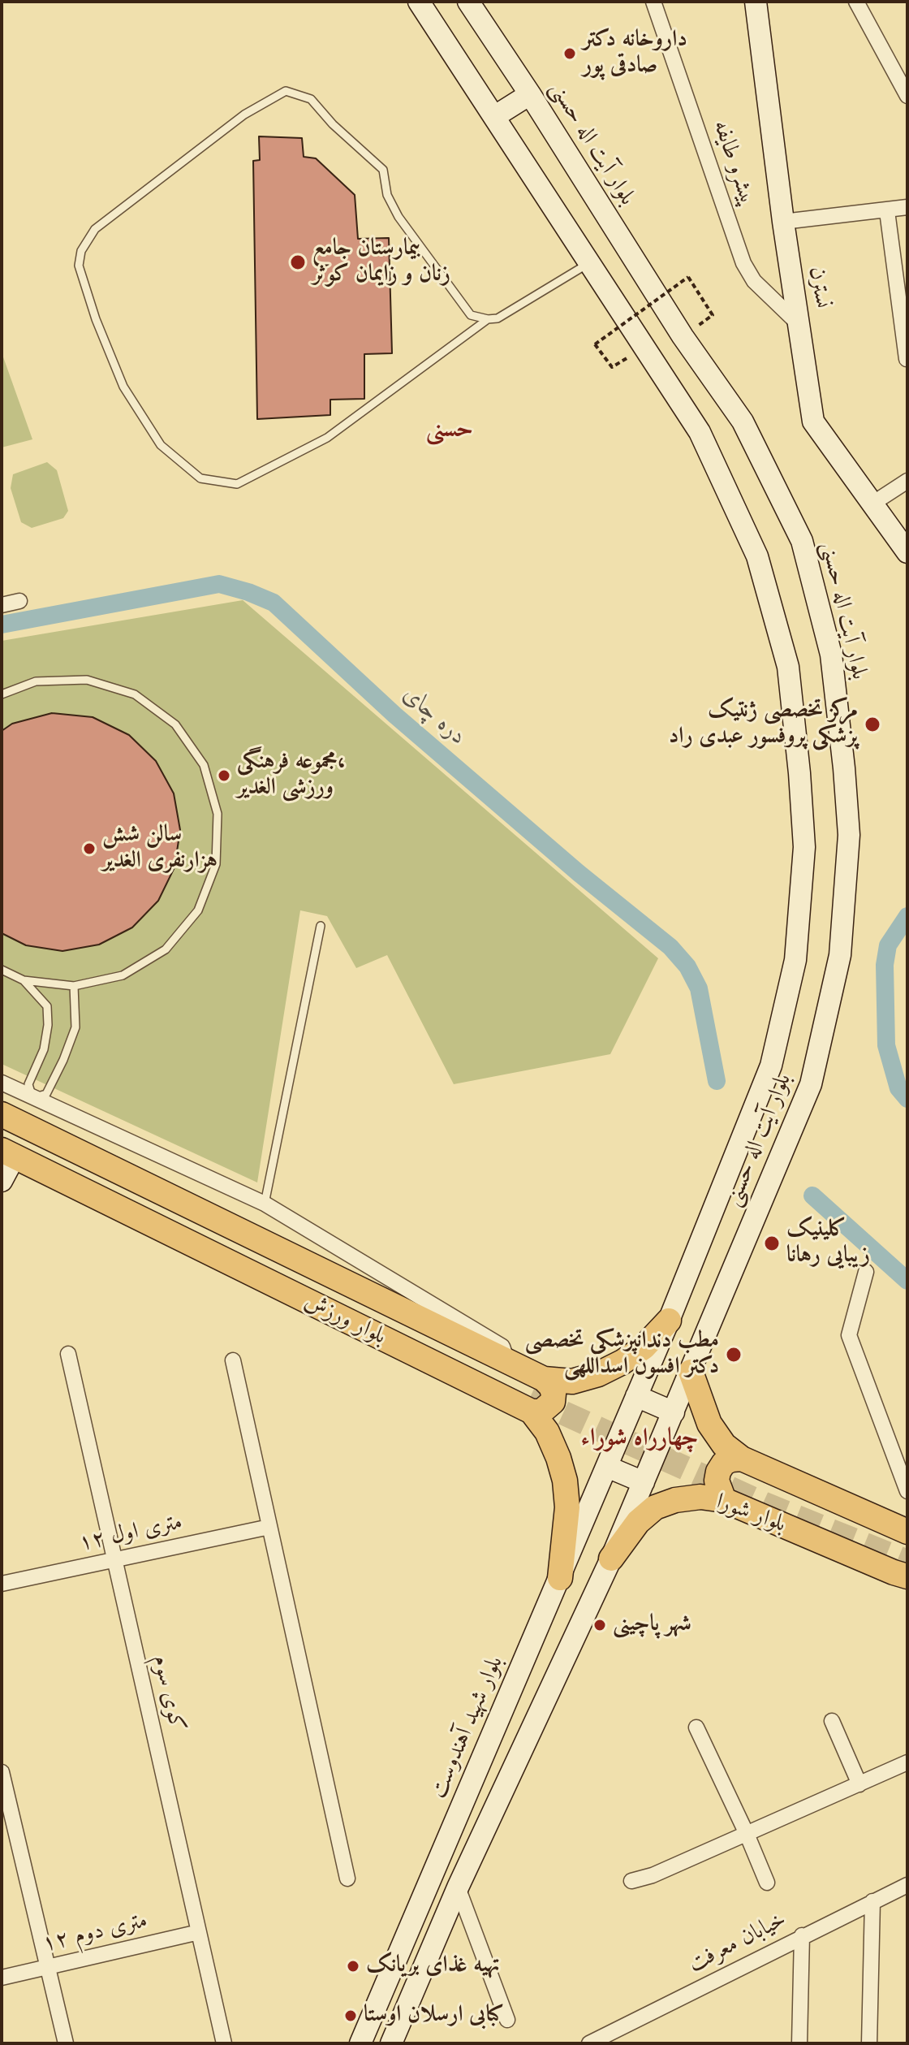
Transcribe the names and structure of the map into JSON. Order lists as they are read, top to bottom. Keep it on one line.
{"streets":{"main road":["بلوار آیت اله حسنی","نسترن","بلوار ورزش","بلوار شورا","بلوار شهید آهندوست"],"street":["پیشرو طایفه","۱۲ متری اول","کوی سوم","۱۲ متری دوم","خیابان معرفت"]},"crossings":[["بلوار آیت اله حسنی","بلوار ورزش"],["بلوار آیت اله حسنی","بلوار شورا"],["بلوار آیت اله حسنی","بلوار شهید آهندوست"],["پیشرو طایفه","نسترن"],["بلوار ورزش","بلوار شهید آهندوست"],["۱۲ متری اول","کوی سوم"],["کوی سوم","۱۲ متری دوم"]],"districts":["حسنی","چهارراه شوراء"],"water":["دره چای"],"places":["داروخانه دکتر صادقی پور","بیمارستان جامع زنان و زایمان کوثر","مرکز تخصصی ژنتیک پزشکی پروفسور عبدی راد","مجموعه فرهنگی، ورزشی الغدیر","سالن شش هزارنفری الغدیر","کلینیک زیبایی رهانا","مطب دندانپزشکی تخصصی دکتر افسون اسداللهی","شهر پاچینی","تهیه غذای بریانک","کبابی ارسلان اوستا"]}
